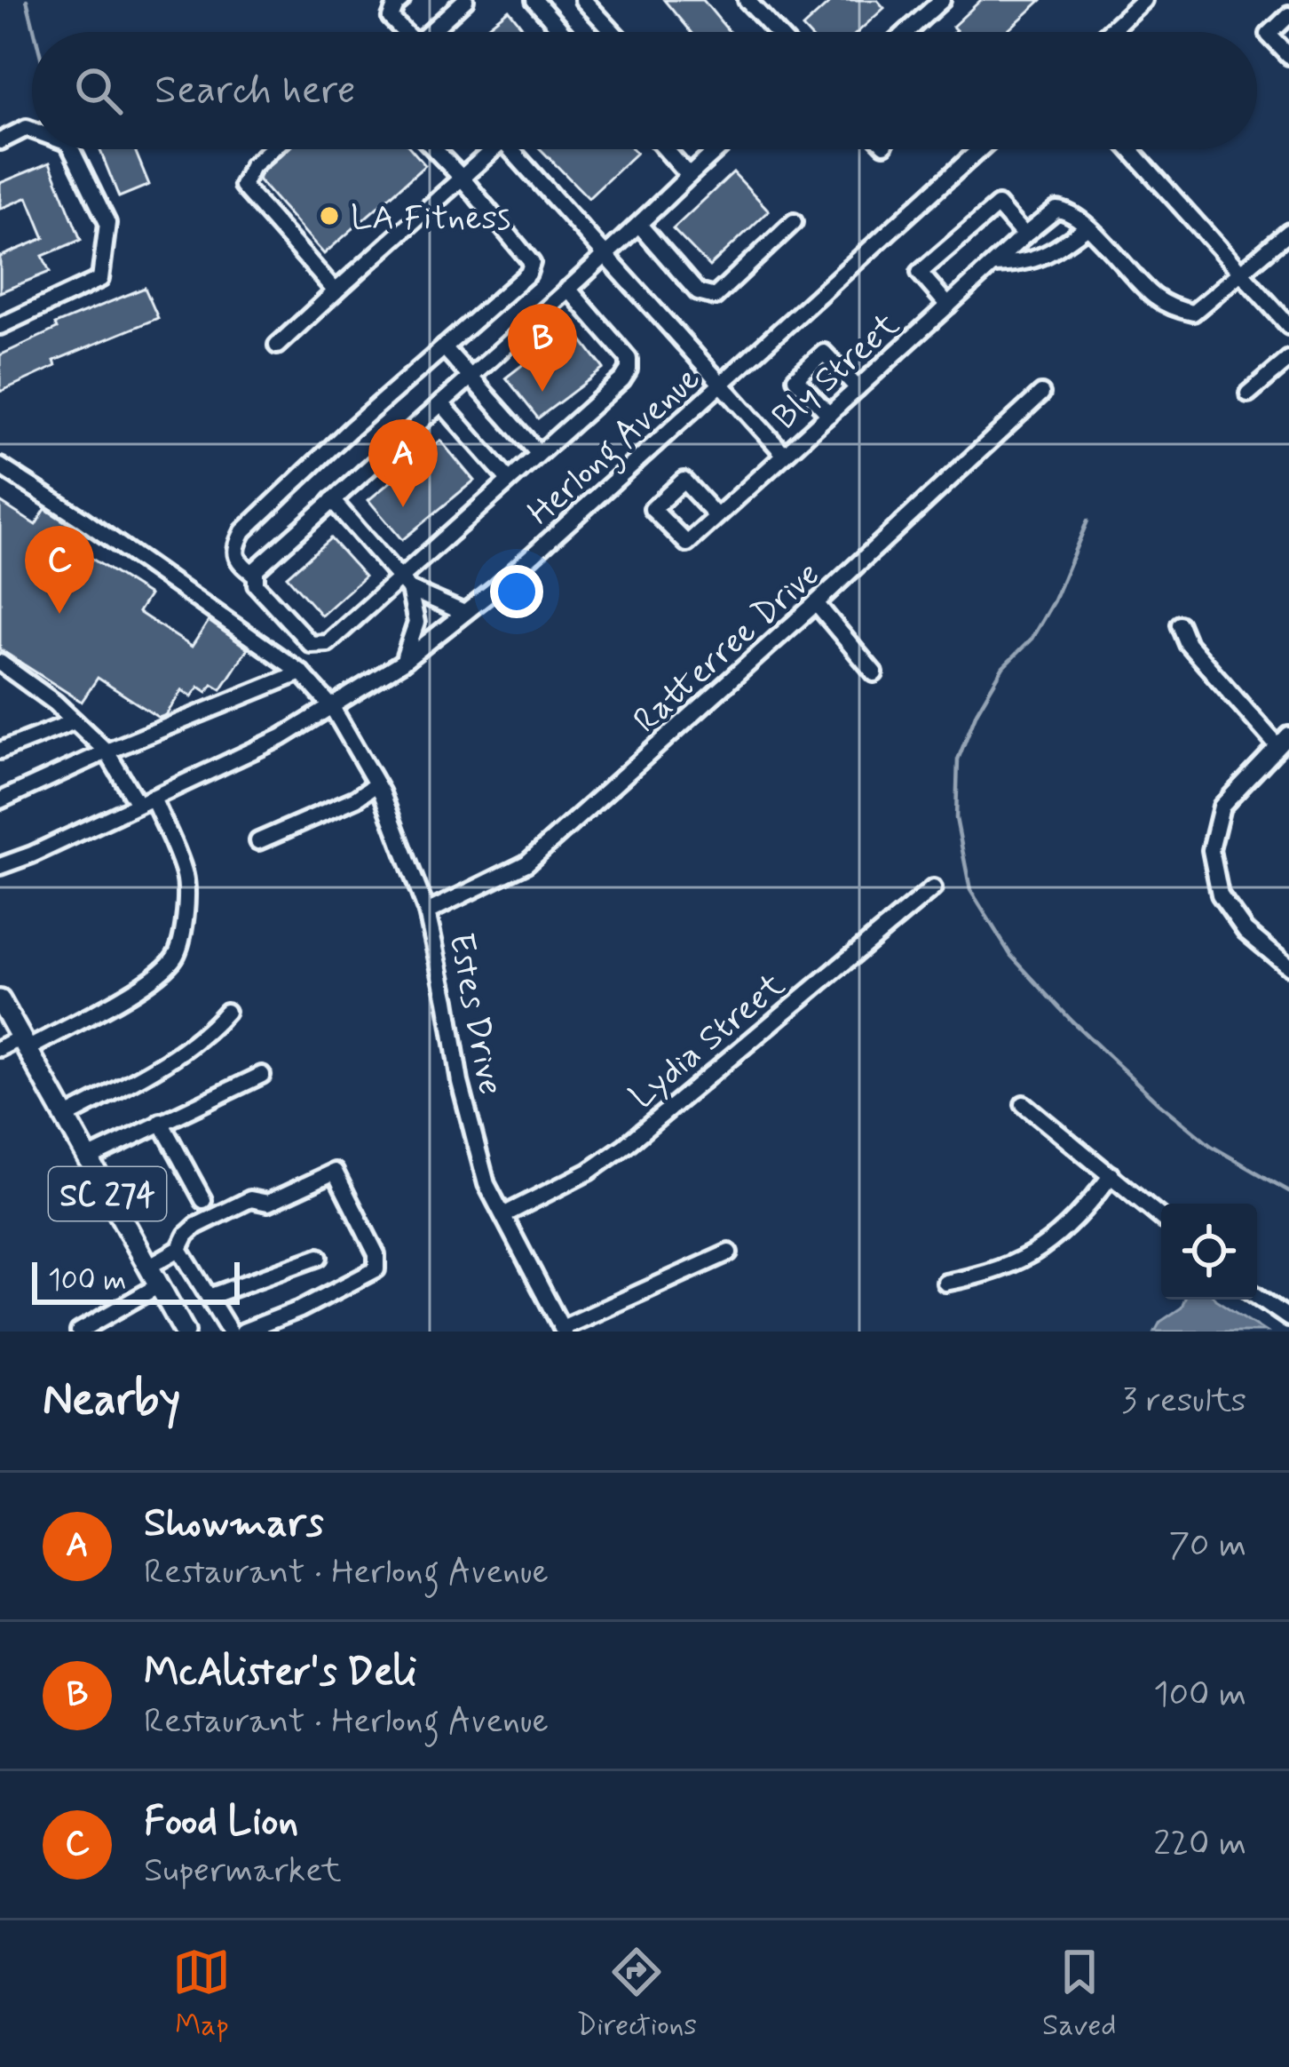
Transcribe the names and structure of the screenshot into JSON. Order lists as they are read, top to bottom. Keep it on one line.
{"streets":{"main road":["SC 274"],"street":["Bly Street","Herlong Avenue","Ratterree Drive","Estes Drive","Lydia Street"]},"crossings":[["Bly Street","Herlong Avenue"],["Herlong Avenue","Estes Drive"],["Ratterree Drive","Estes Drive"],["Estes Drive","Lydia Street"]],"places":["LA Fitness"],"scale_bar":"100 m","page":{"search":"Search here","pins":["B","A","C"],"scale":"100 m","heading":["Nearby","3 results"],"list":[{"mark":"A","name":"Showmars","note":"Restaurant · Herlong Avenue","value":"70 m"},{"mark":"B","name":"McAlister's Deli","note":"Restaurant · Herlong Avenue","value":"100 m"},{"mark":"C","name":"Food Lion","note":"Supermarket","value":"220 m"}],"nav":["Map","Directions","Saved"]}}
